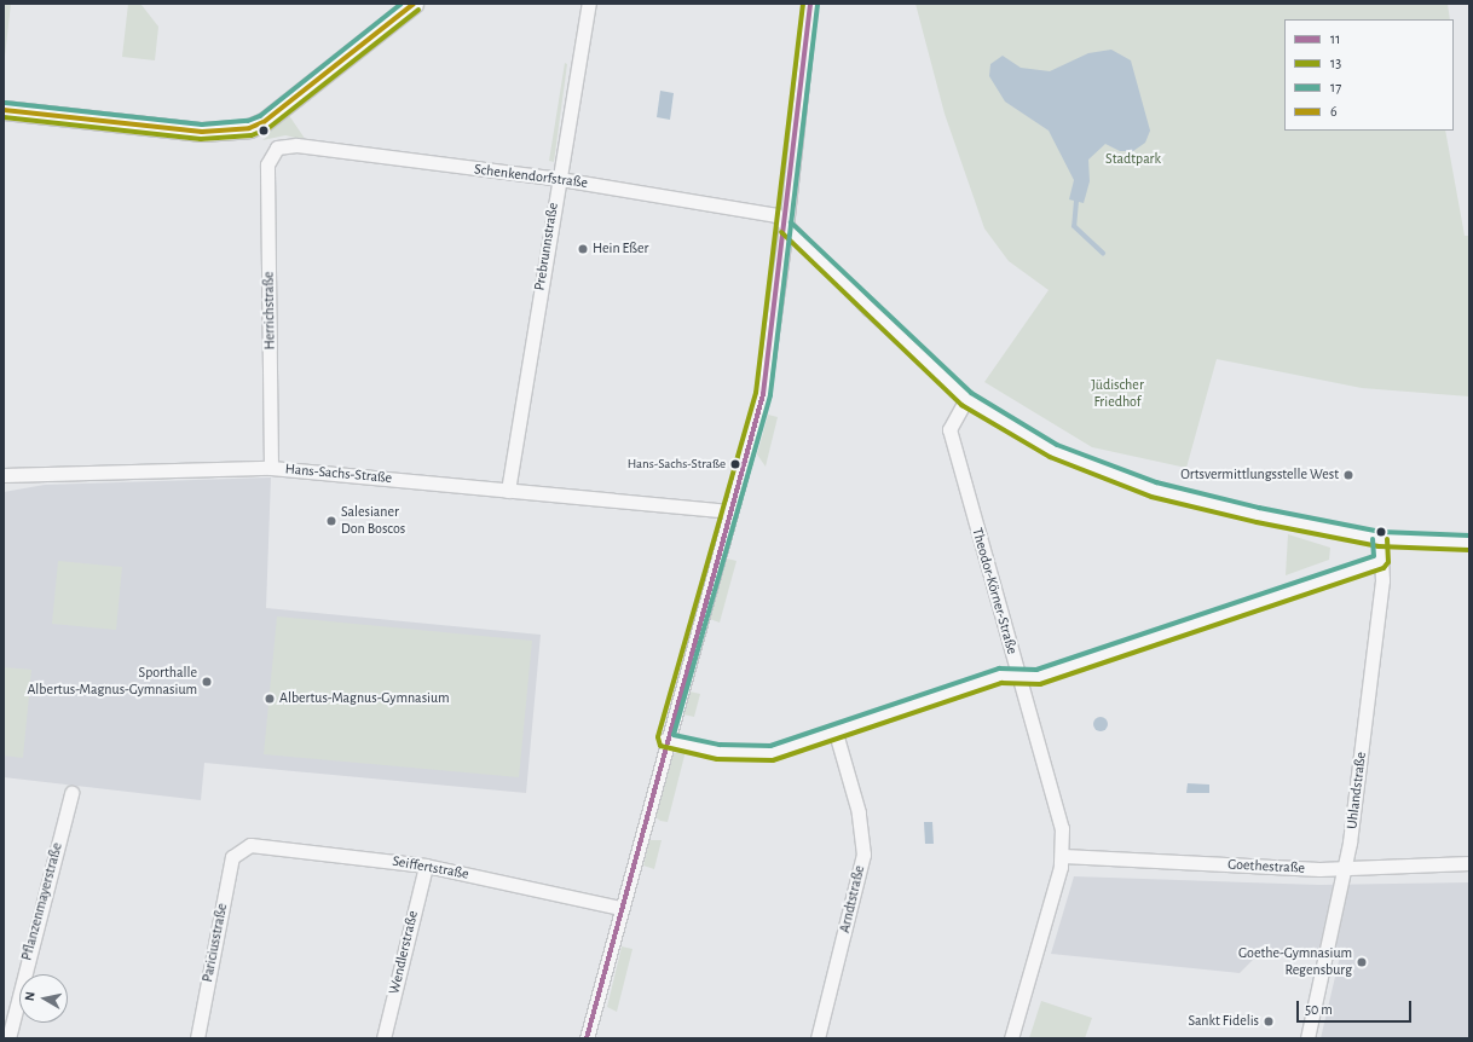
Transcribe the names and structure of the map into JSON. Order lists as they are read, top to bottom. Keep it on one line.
{"streets":{"street":["Schenkendorfstraße","Prebrunnstraße","Herrichstraße","Hans-Sachs-Straße","Theodor-Körner-Straße","Uhlandstraße","Goethestraße","Seiffertstraße","Arndtstraße","Pflanzenmayerstraße","Pariciusstraße","Wendlerstraße"]},"crossings":[["Schenkendorfstraße","Prebrunnstraße"],["Schenkendorfstraße","Herrichstraße"],["Schenkendorfstraße","Theodor-Körner-Straße"],["Schenkendorfstraße","Uhlandstraße"],["Prebrunnstraße","Hans-Sachs-Straße"],["Herrichstraße","Hans-Sachs-Straße"],["Theodor-Körner-Straße","Goethestraße"],["Uhlandstraße","Goethestraße"],["Seiffertstraße","Pariciusstraße"],["Seiffertstraße","Wendlerstraße"]],"parks":["Stadtpark","Jüdischer Friedhof"],"places":["Hein Eßer","Hans-Sachs-Straße","Ortsvermittlungsstelle West","Salesianer Don Boscos","Sporthalle Albertus-Magnus-Gymnasium","Albertus-Magnus-Gymnasium","Goethe-Gymnasium Regensburg","Sankt Fidelis"],"lines":["transit line 11","transit line 13","transit line 17","transit line 6"],"legend":["11","13","17","6"],"scale_bar":"50 m","north":"left"}
